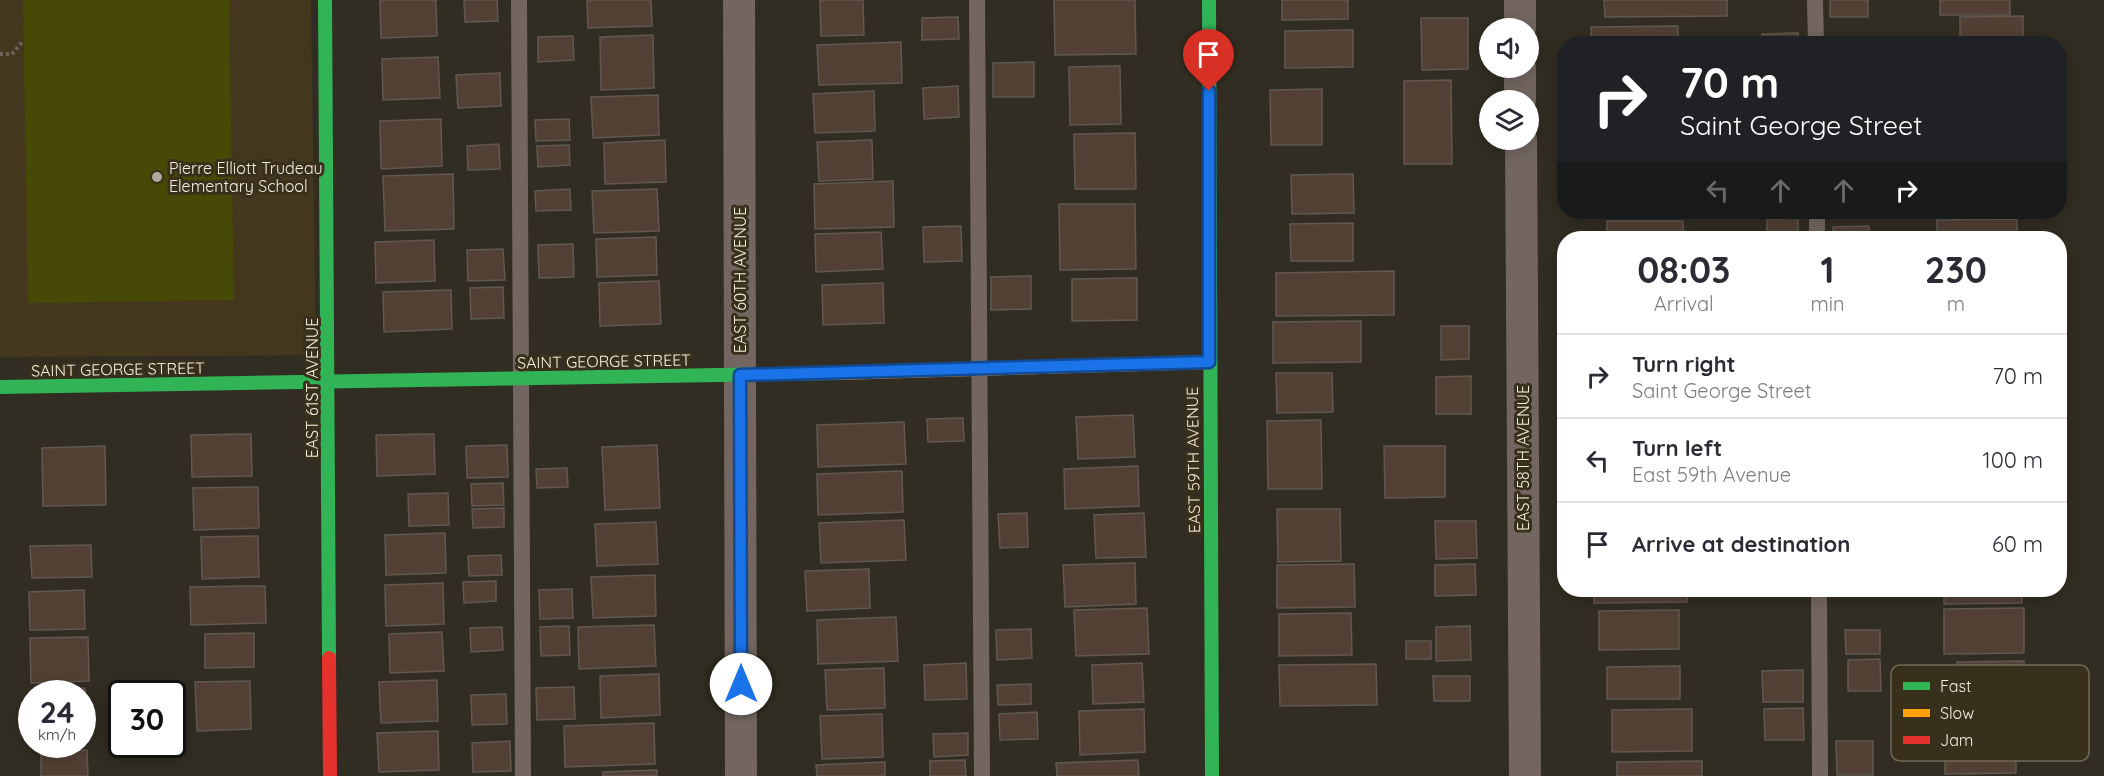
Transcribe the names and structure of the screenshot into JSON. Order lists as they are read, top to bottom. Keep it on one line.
{"streets":{"street":["EAST 60TH AVENUE","SAINT GEORGE STREET","EAST 61ST AVENUE","EAST 58TH AVENUE","EAST 59TH AVENUE"]},"crossings":[["EAST 60TH AVENUE","SAINT GEORGE STREET"],["SAINT GEORGE STREET","EAST 61ST AVENUE"],["SAINT GEORGE STREET","EAST 59TH AVENUE"]],"places":["Pierre Elliott Trudeau Elementary School"],"legend":["Fast","Slow","Jam"],"page":{"turn":["70 m","Saint George Street"],"eta":["08:03","Arrival","1","min","230","m"],"list":[{"name":"Turn right","note":"Saint George Street","value":"70 m"},{"name":"Turn left","note":"East 59th Avenue","value":"100 m"},{"name":"Arrive at destination","value":"60 m"}],"speed":"24 km/h","limit":"30"}}
